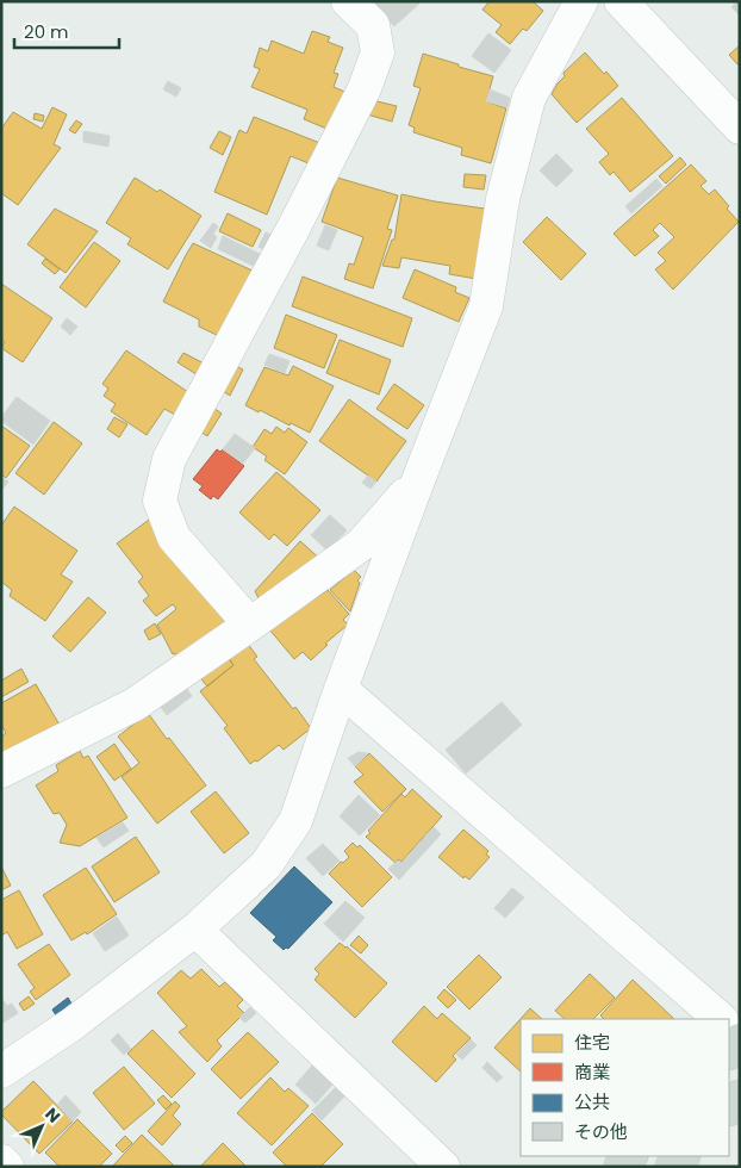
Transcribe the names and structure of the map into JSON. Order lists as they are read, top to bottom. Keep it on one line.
{"legend":["住宅","商業","公共","その他"],"scale_bar":"20 m","north":"top right"}
